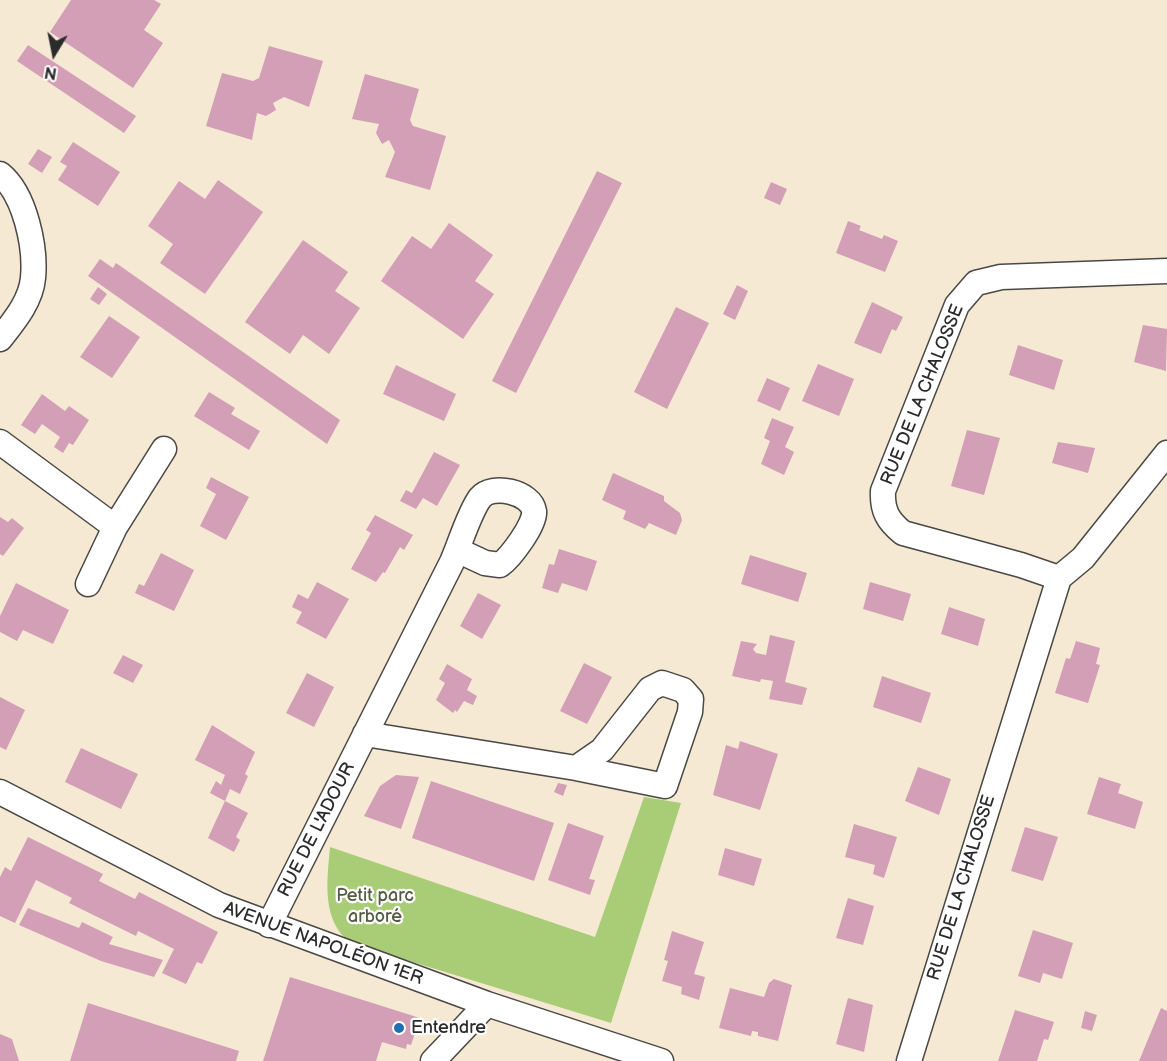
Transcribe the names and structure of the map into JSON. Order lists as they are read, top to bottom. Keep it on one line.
{"streets":{"street":["RUE DE LA CHALOSSE","RUE DE L'ADOUR","AVENUE NAPOLÉON 1ER"]},"crossings":[["RUE DE L'ADOUR","AVENUE NAPOLÉON 1ER"]],"parks":["Petit parc arboré"],"places":["Entendre"],"north":"bottom"}
